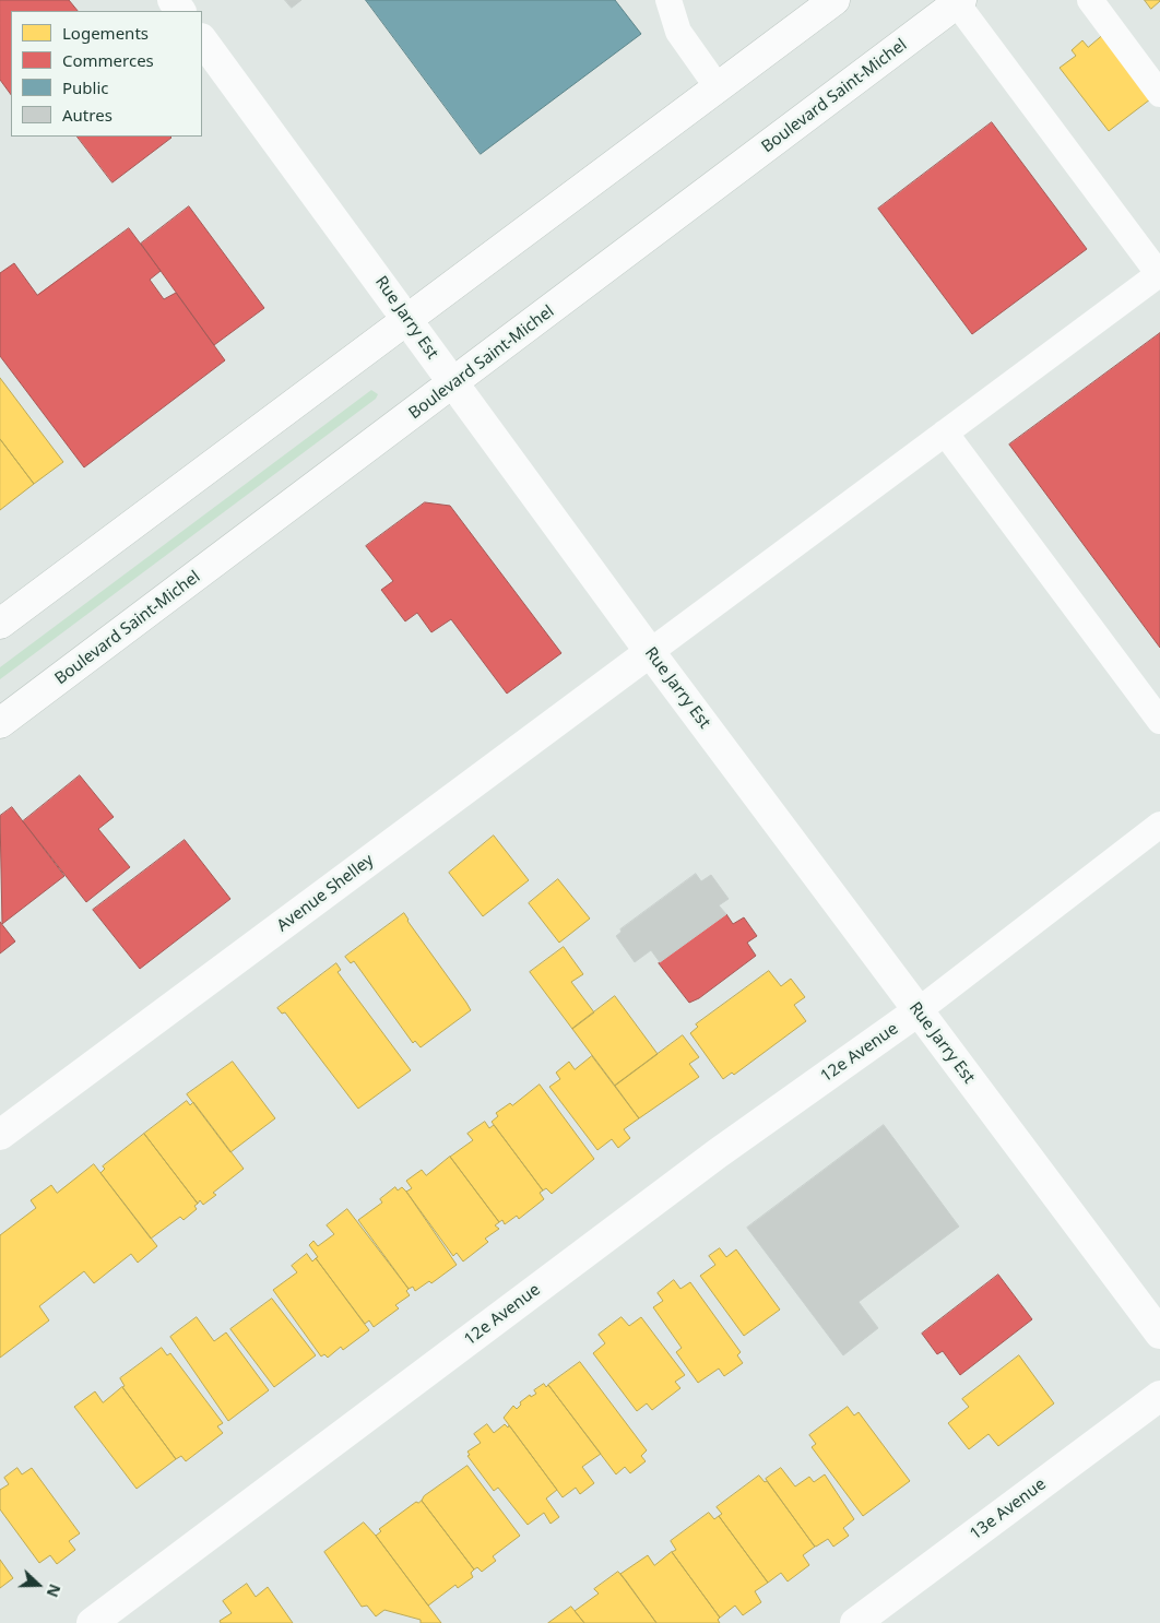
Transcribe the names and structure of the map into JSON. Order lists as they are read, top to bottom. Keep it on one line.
{"streets":{"street":["Boulevard Saint-Michel","Rue Jarry Est","Avenue Shelley","12e Avenue","13e Avenue"]},"crossings":[["Boulevard Saint-Michel","Rue Jarry Est"],["Rue Jarry Est","Avenue Shelley"],["Rue Jarry Est","12e Avenue"]],"legend":["Logements","Commerces","Public","Autres"],"north":"right"}
